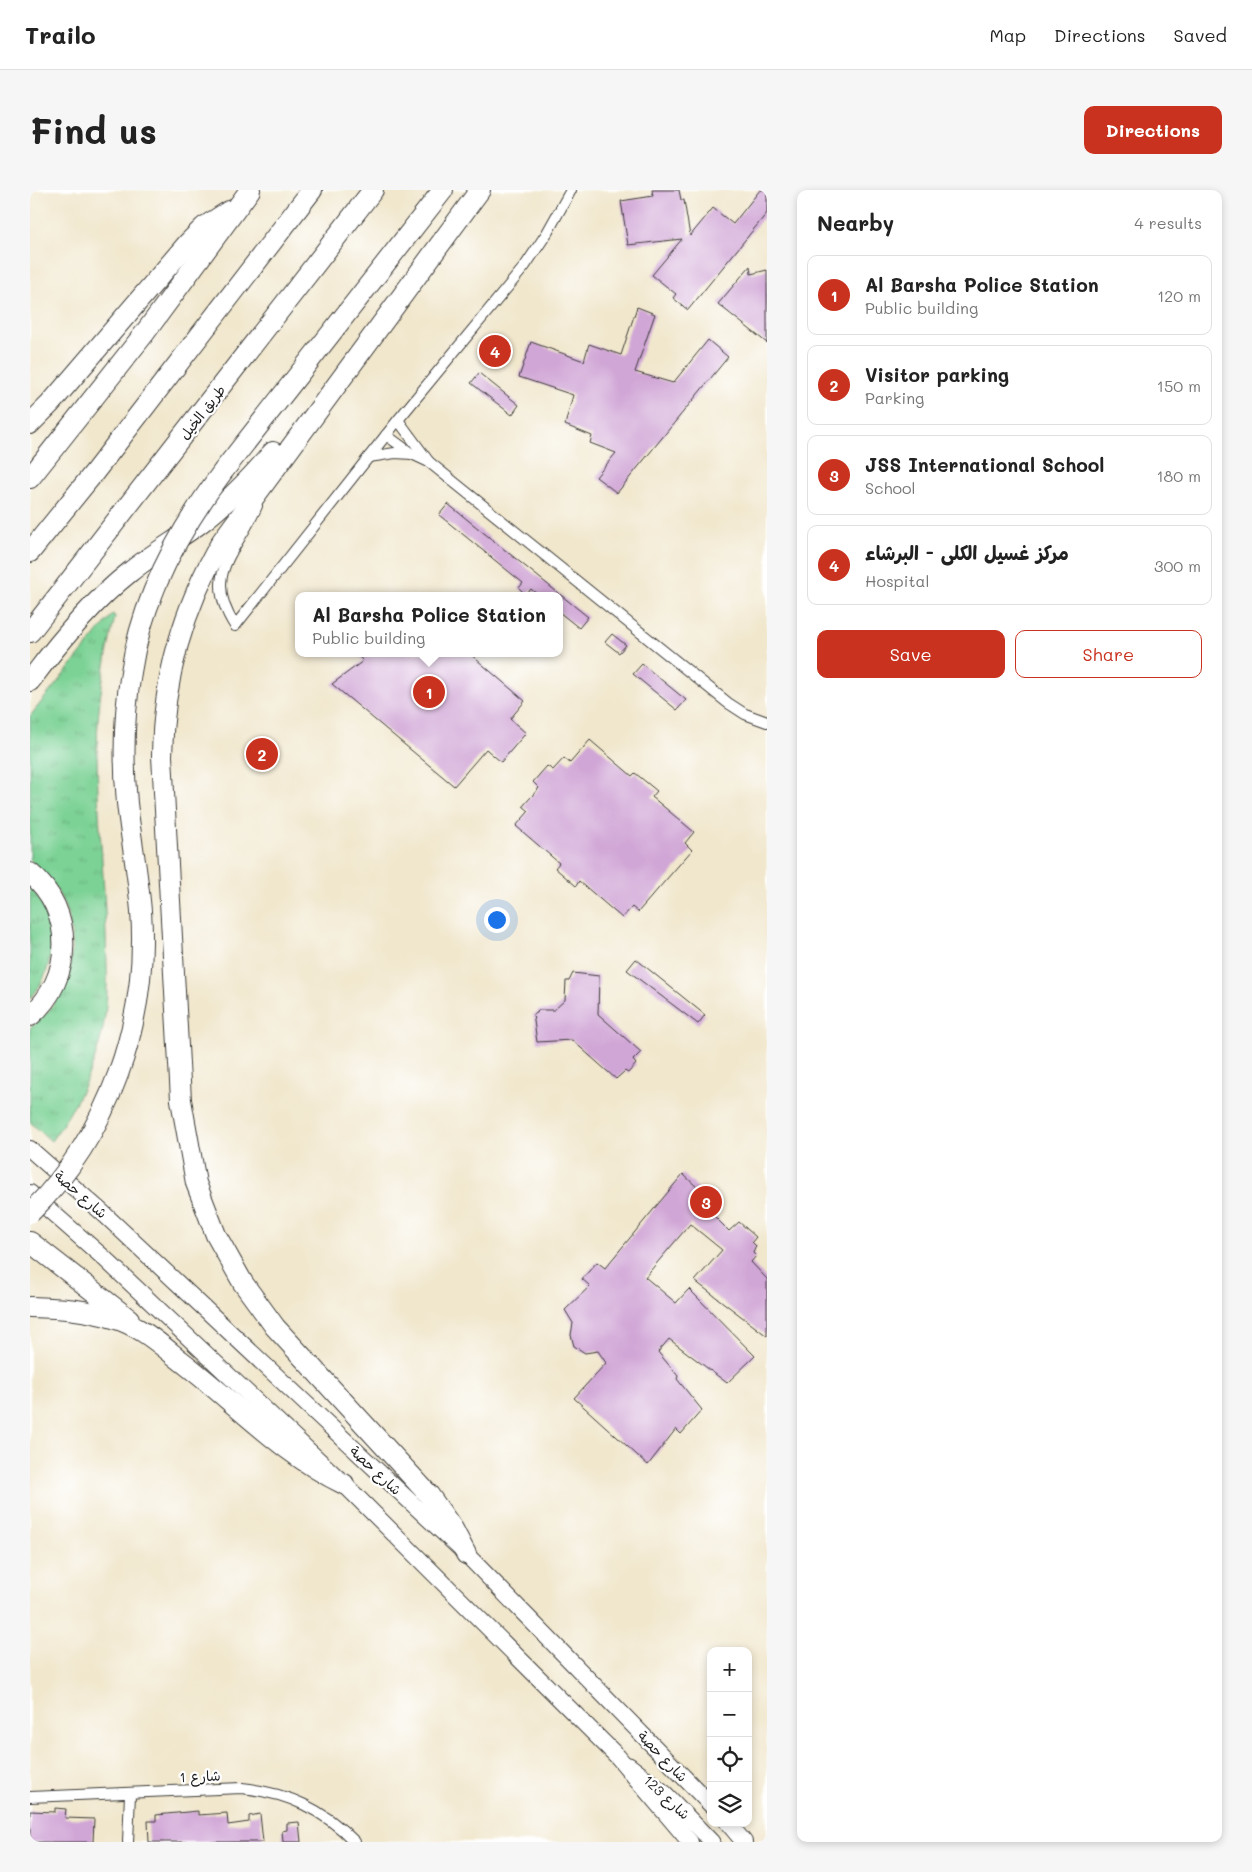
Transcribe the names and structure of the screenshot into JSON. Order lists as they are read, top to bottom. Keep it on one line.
{"streets":{"highway":["طريق الخيل"],"main road":["شارع حصة","شارع 123"],"street":["شارع 1"]},"page":{"header":"Trailo","nav":["Map","Directions","Saved"],"buttons":["Directions",["Save","Share"]],"title":"Find us","heading":["Nearby","4 results"],"list":[{"mark":"1","name":"Al Barsha Police Station","note":"Public building","value":"120 m"},{"mark":"2","name":"Visitor parking","note":"Parking","value":"150 m"},{"mark":"3","name":"JSS International School","note":"School","value":"180 m"},{"mark":"4","name":"مركز غسيل الكلى - البرشاء","note":"Hospital","value":"300 m"}],"pins":["4","1","2","3"],"popup":["Al Barsha Police Station","Public building"],"map_buttons":["+","−"]}}
